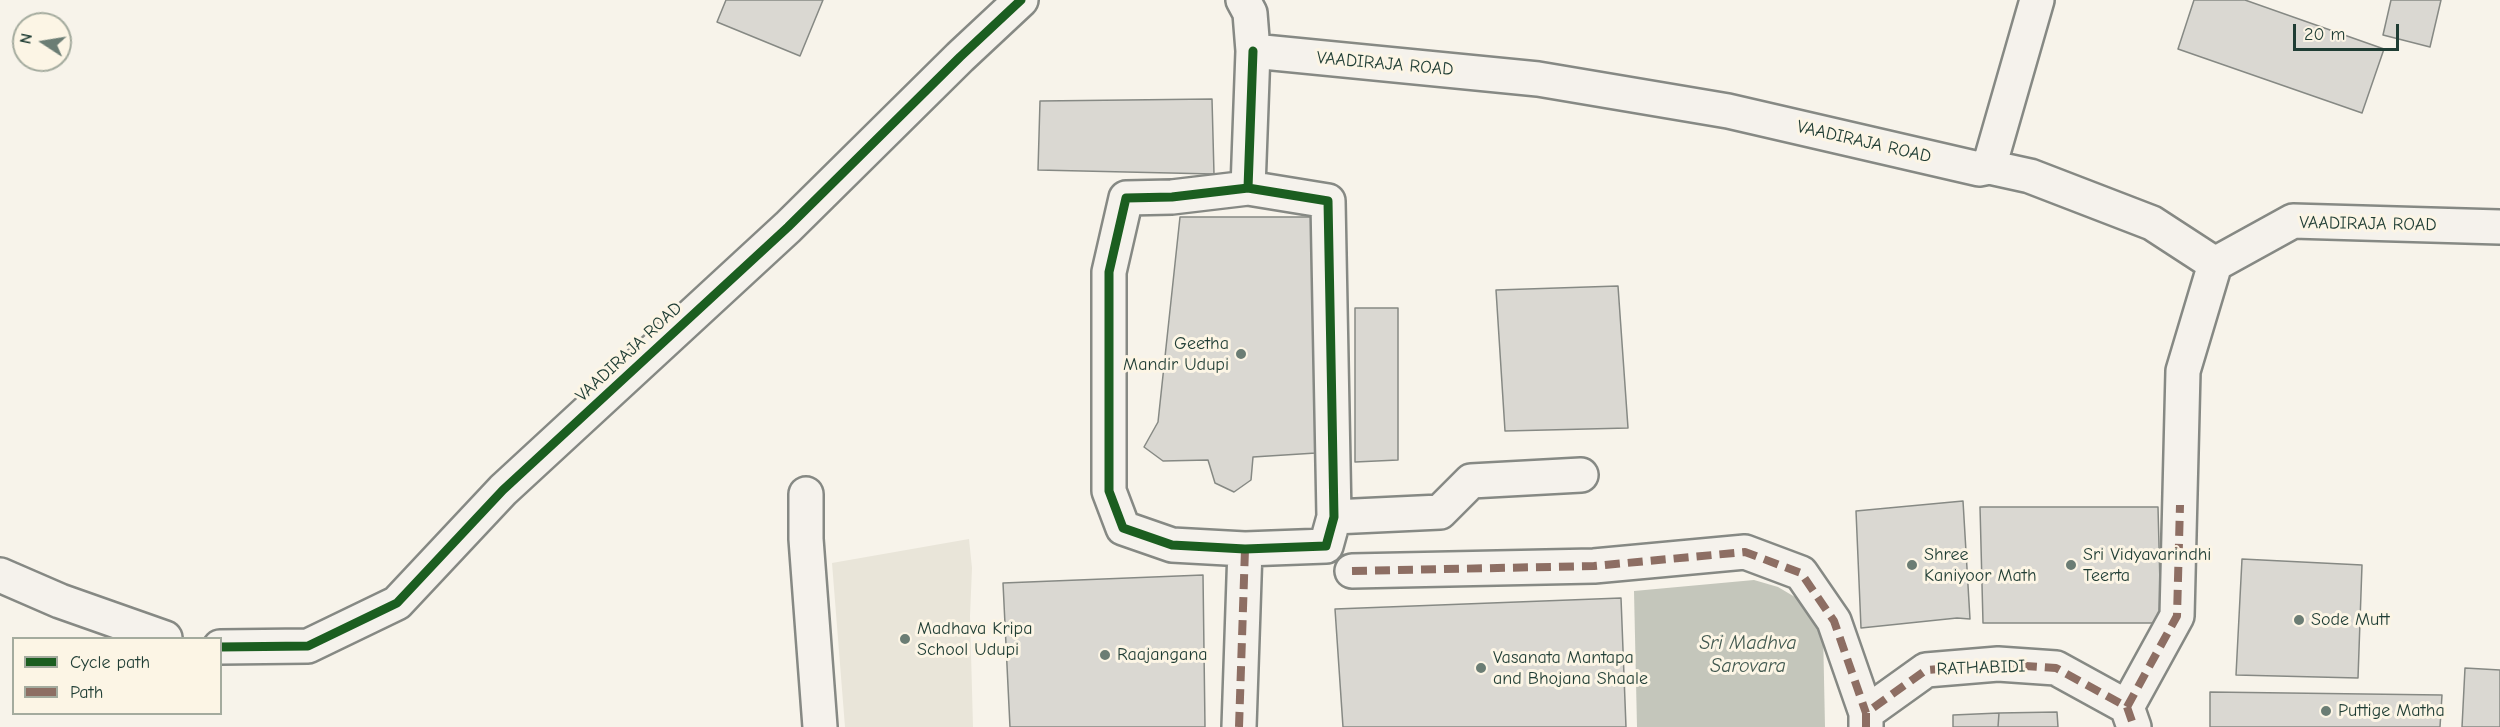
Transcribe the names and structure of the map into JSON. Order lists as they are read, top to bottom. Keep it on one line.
{"streets":{"street":["VAADIRAJA ROAD","RATHABIDI"]},"water":["Sri Madhva Sarovara"],"places":["Geetha Mandir Udupi","Shree Kaniyoor Math","Sri Vidyavarindhi Teerta","Sode Mutt","Madhava Kripa School Udupi","Raajangana","Vasanata Mantapa and Bhojana Shaale","Puttige Matha"],"legend":["Cycle path","Path"],"scale_bar":"20 m","north":"left"}
